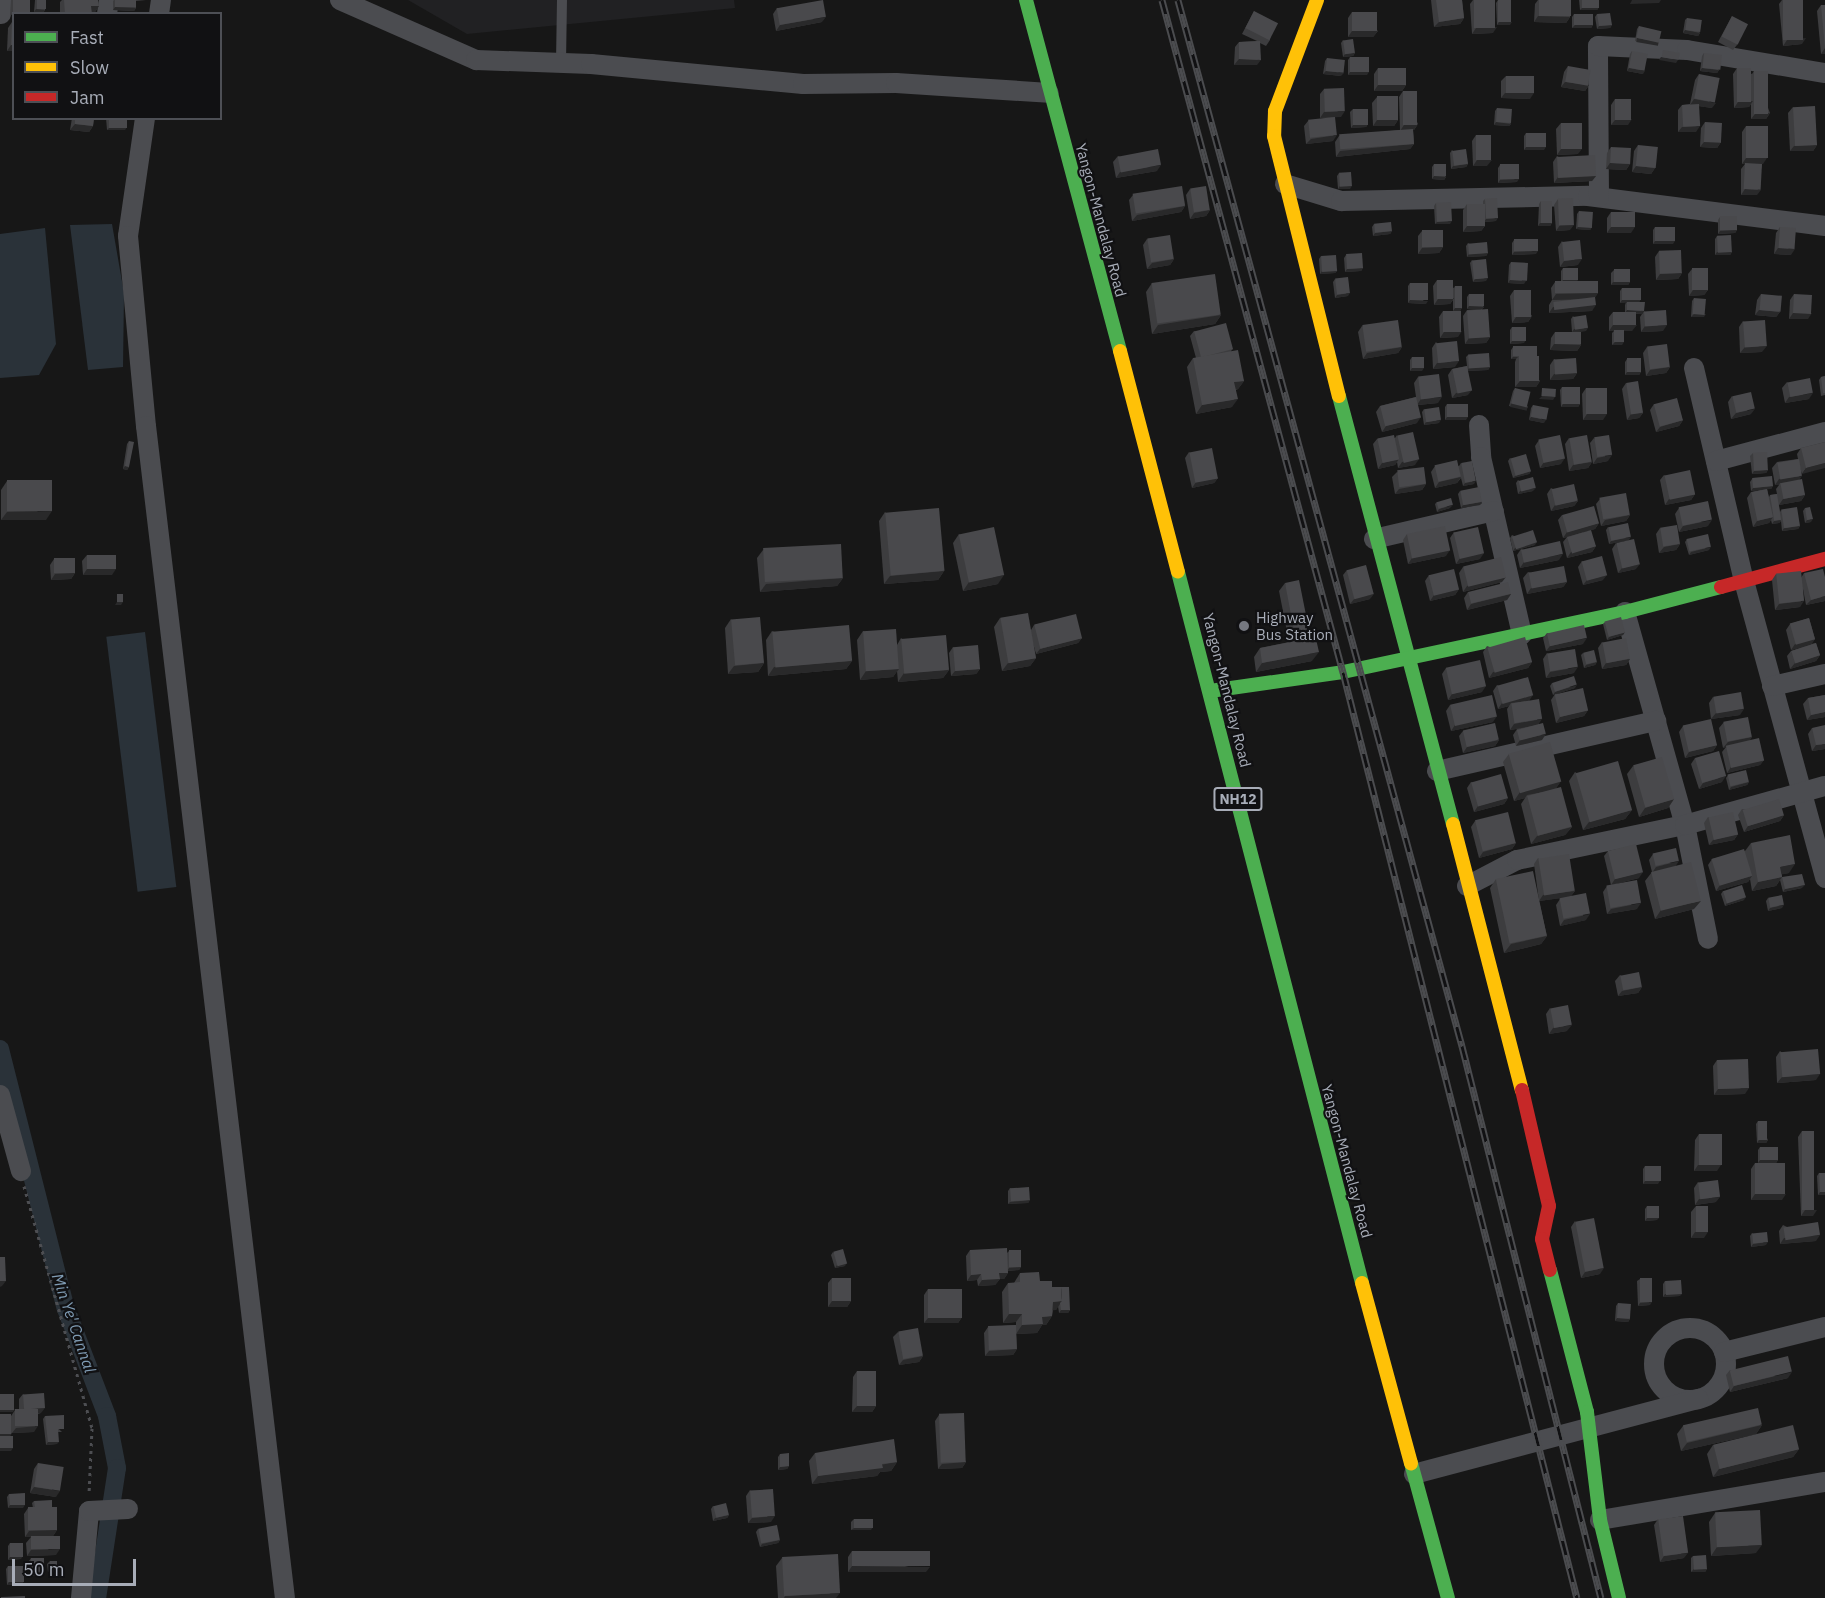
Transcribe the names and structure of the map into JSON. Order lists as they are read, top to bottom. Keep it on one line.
{"streets":{"main road":["Yangon-Mandalay Road","NH12"]},"water":["Min Ye' Cannal"],"places":["Highway Bus Station"],"legend":["Fast","Slow","Jam"],"scale_bar":"50 m"}
